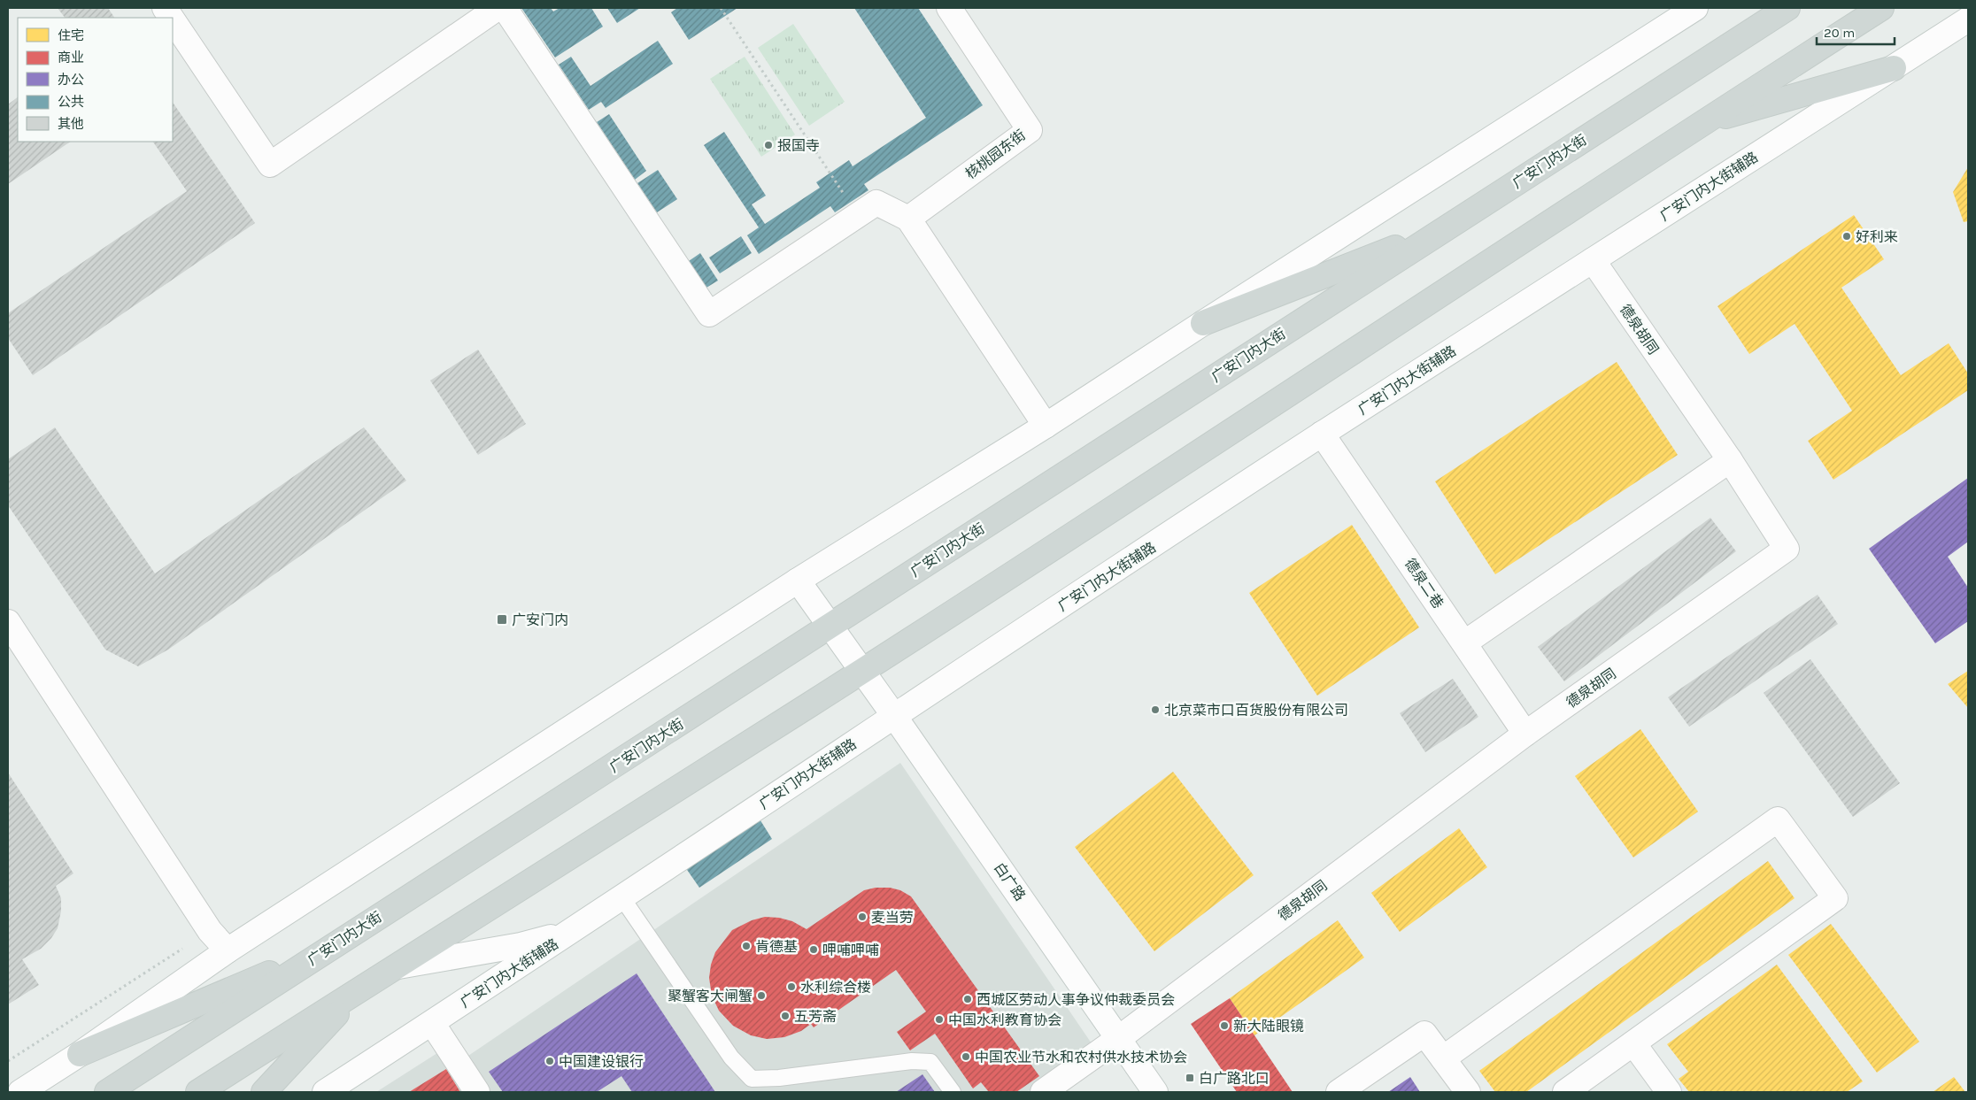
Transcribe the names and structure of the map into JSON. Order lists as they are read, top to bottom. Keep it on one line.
{"streets":{"main road":["广安门内大街"],"street":["核桃园东街","广安门内大街辅路","德泉胡同","德泉二巷","白广路"]},"crossings":[["广安门内大街","白广路"],["广安门内大街辅路","德泉胡同"],["广安门内大街辅路","德泉二巷"],["广安门内大街辅路","白广路"],["德泉胡同","德泉二巷"],["德泉胡同","白广路"]],"places":{"other":["报国寺","好利来","北京菜市口百货股份有限公司","麦当劳","肯德基","呷哺呷哺","水利综合楼","聚蟹客大闸蟹","西城区劳动人事争议仲裁委员会","五芳斋","中国水利教育协会","新大陆眼镜","中国农业节水和农村供水技术协会","中国建设银行"],"transit":["广安门内","白广路北口"]},"legend":["住宅","商业","办公","公共","其他"],"scale_bar":"20 m"}
